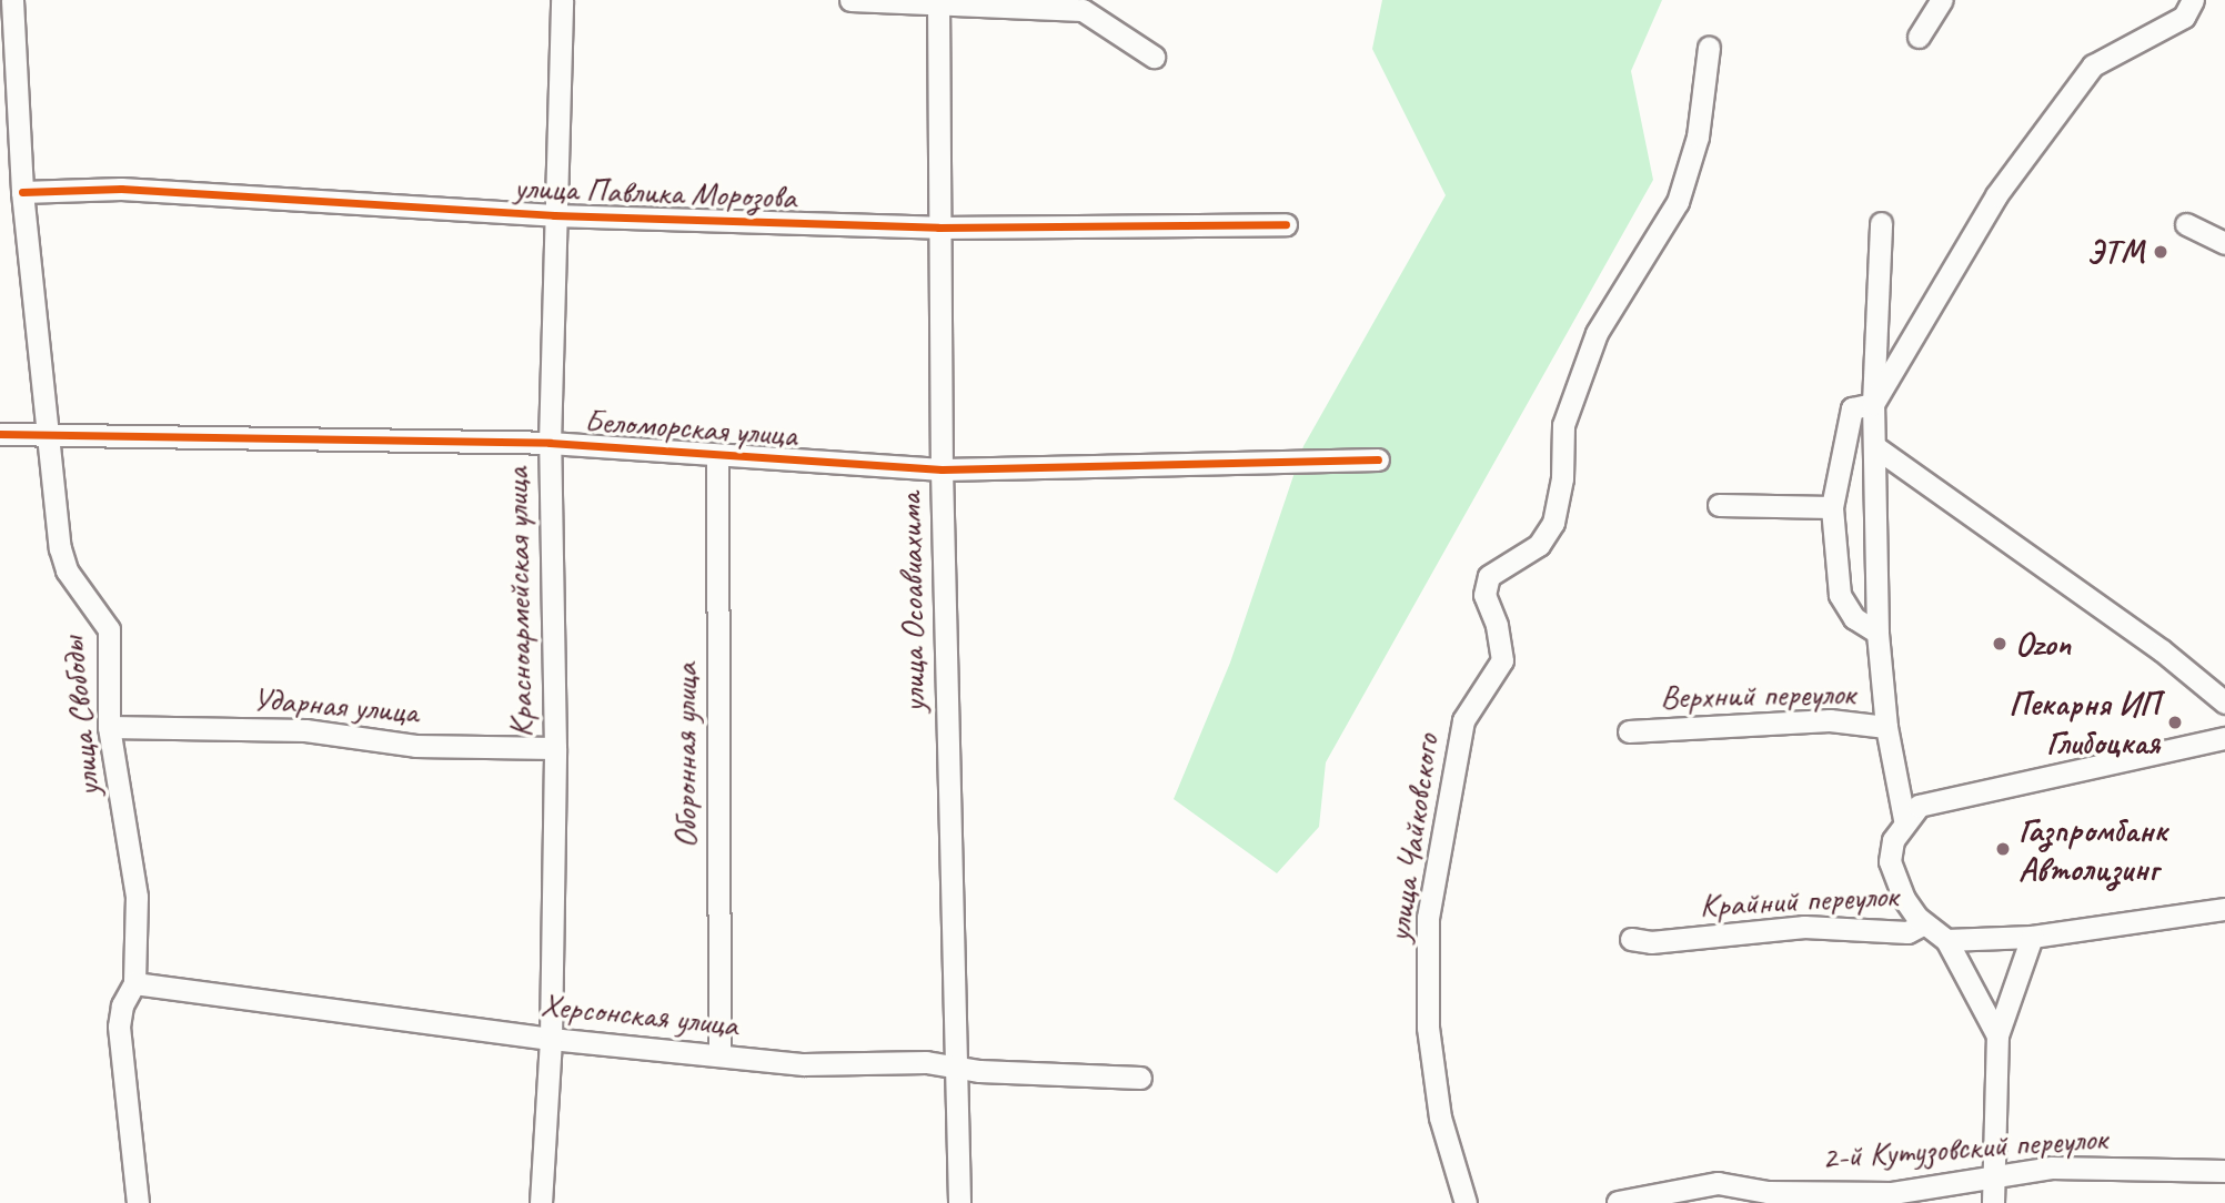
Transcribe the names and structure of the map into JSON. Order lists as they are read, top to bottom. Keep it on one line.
{"streets":{"street":["улица Павлика Морозова","Беломорская улица","Красноармейская улица","улица Осоавиахима","Верхний переулок","Ударная улица","улица Свободы","Оборонная улица","улица Чайковского","Крайний переулок","Херсонская улица","2-й Кутузовский переулок"]},"crossings":[["улица Павлика Морозова","Красноармейская улица"],["улица Павлика Морозова","улица Осоавиахима"],["улица Павлика Морозова","улица Свободы"],["Беломорская улица","Красноармейская улица"],["Беломорская улица","улица Осоавиахима"],["Беломорская улица","улица Свободы"],["Беломорская улица","Оборонная улица"],["Красноармейская улица","Ударная улица"],["Красноармейская улица","Херсонская улица"],["улица Осоавиахима","Херсонская улица"],["Ударная улица","улица Свободы"],["улица Свободы","Херсонская улица"],["Оборонная улица","Херсонская улица"]],"places":["ЭТМ","Ozon","Пекарня ИП Глибоцкая","Газпромбанк Автолизинг"]}
